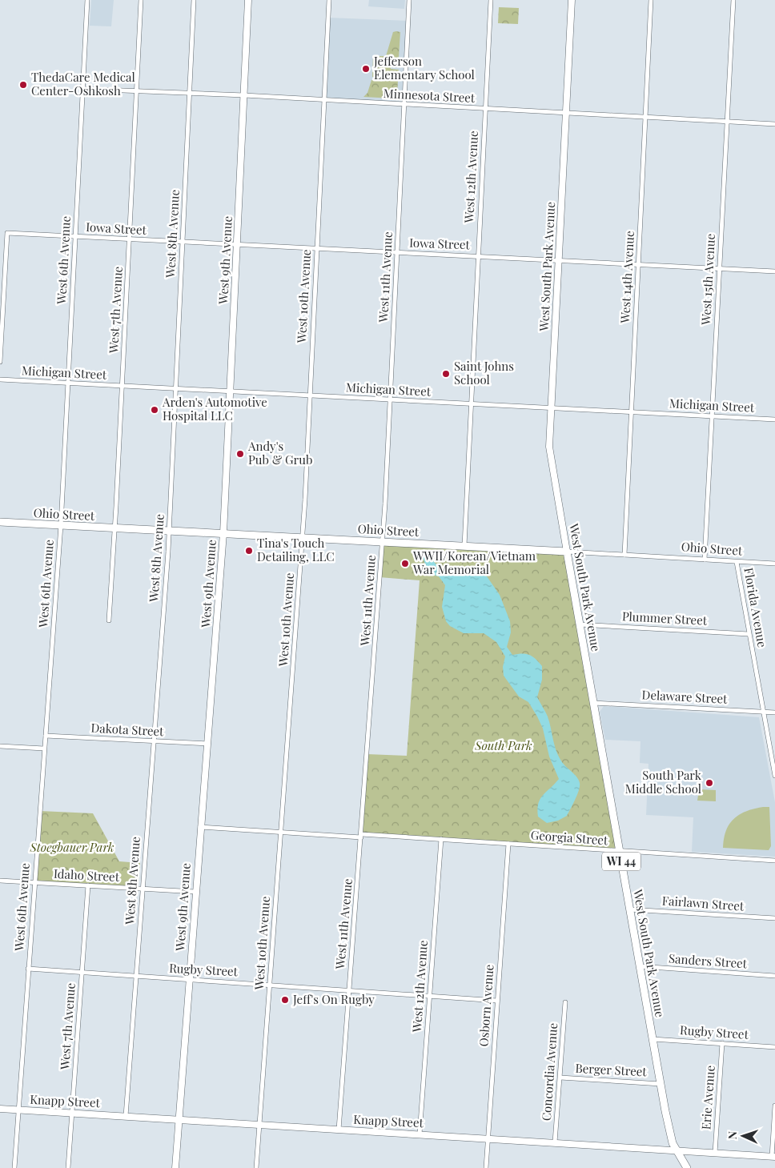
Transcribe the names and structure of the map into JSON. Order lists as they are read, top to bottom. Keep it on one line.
{"streets":{"main road":["West 9th Avenue","West South Park Avenue","Ohio Street","WI 44","Knapp Street"],"street":["Minnesota Street","West 12th Avenue","Iowa Street","West 8th Avenue","West 6th Avenue","West 11th Avenue","West 14th Avenue","West 15th Avenue","West 10th Avenue","West 7th Avenue","Michigan Street","Florida Avenue","Plummer Street","Delaware Street","Dakota Street","Georgia Street","Idaho Street","Fairlawn Street","Sanders Street","Rugby Street","Osborn Avenue","Berger Street","Concordia Avenue","Erie Avenue"]},"crossings":[["Minnesota Street","West 12th Avenue"],["Minnesota Street","West 8th Avenue"],["Minnesota Street","West 6th Avenue"],["Minnesota Street","West 9th Avenue"],["Minnesota Street","West South Park Avenue"],["Minnesota Street","West 11th Avenue"],["Minnesota Street","West 14th Avenue"],["Minnesota Street","West 15th Avenue"],["Minnesota Street","West 10th Avenue"],["Minnesota Street","West 7th Avenue"],["West 12th Avenue","Iowa Street"],["West 12th Avenue","Michigan Street"],["West 12th Avenue","Ohio Street"],["West 12th Avenue","Georgia Street"],["West 12th Avenue","Rugby Street"],["West 12th Avenue","Knapp Street"],["Iowa Street","West 8th Avenue"],["Iowa Street","West 6th Avenue"],["Iowa Street","West 9th Avenue"],["Iowa Street","West South Park Avenue"],["Iowa Street","West 11th Avenue"],["Iowa Street","West 14th Avenue"],["Iowa Street","West 15th Avenue"],["Iowa Street","West 10th Avenue"],["Iowa Street","West 7th Avenue"],["West 8th Avenue","Michigan Street"],["West 8th Avenue","Ohio Street"],["West 8th Avenue","Dakota Street"],["West 8th Avenue","Idaho Street"],["West 8th Avenue","Rugby Street"],["West 8th Avenue","Knapp Street"],["West 6th Avenue","Michigan Street"],["West 6th Avenue","Ohio Street"],["West 6th Avenue","Dakota Street"],["West 6th Avenue","Idaho Street"],["West 6th Avenue","Rugby Street"],["West 6th Avenue","Knapp Street"],["West 9th Avenue","Michigan Street"],["West 9th Avenue","Ohio Street"],["West 9th Avenue","Dakota Street"],["West 9th Avenue","Georgia Street"],["West 9th Avenue","Idaho Street"],["West 9th Avenue","Rugby Street"],["West 9th Avenue","Knapp Street"],["West South Park Avenue","Michigan Street"],["West South Park Avenue","Ohio Street"],["West South Park Avenue","Plummer Street"],["West South Park Avenue","Delaware Street"],["West South Park Avenue","Georgia Street"],["West South Park Avenue","Fairlawn Street"],["West South Park Avenue","Sanders Street"],["West South Park Avenue","Rugby Street"],["West South Park Avenue","Berger Street"],["West South Park Avenue","Knapp Street"],["West 11th Avenue","Michigan Street"],["West 11th Avenue","Ohio Street"],["West 11th Avenue","Georgia Street"],["West 11th Avenue","Rugby Street"],["West 11th Avenue","Knapp Street"],["West 14th Avenue","Michigan Street"],["West 14th Avenue","Ohio Street"],["West 15th Avenue","Michigan Street"],["West 15th Avenue","Ohio Street"],["West 10th Avenue","Michigan Street"],["West 10th Avenue","Ohio Street"],["West 10th Avenue","Georgia Street"],["West 10th Avenue","Rugby Street"],["West 10th Avenue","Knapp Street"],["West 7th Avenue","Michigan Street"],["West 7th Avenue","Ohio Street"],["West 7th Avenue","Idaho Street"],["West 7th Avenue","Rugby Street"],["West 7th Avenue","Knapp Street"],["Ohio Street","Florida Avenue"],["Florida Avenue","Plummer Street"],["Florida Avenue","Delaware Street"],["Georgia Street","Osborn Avenue"],["Rugby Street","Osborn Avenue"],["Rugby Street","Erie Avenue"],["Osborn Avenue","Knapp Street"],["Berger Street","Concordia Avenue"],["Concordia Avenue","Knapp Street"],["Erie Avenue","Knapp Street"]],"parks":["South Park","Stoegbauer Park"],"places":["Jefferson Elementary School","ThedaCare Medical Center-Oshkosh","Saint Johns School","Arden's Automotive Hospital LLC","Andy's Pub & Grub","Tina's Touch Detailing, LLC","WWII/Korean/Vietnam War Memorial","South Park Middle School","Jeff's On Rugby"],"north":"left"}
